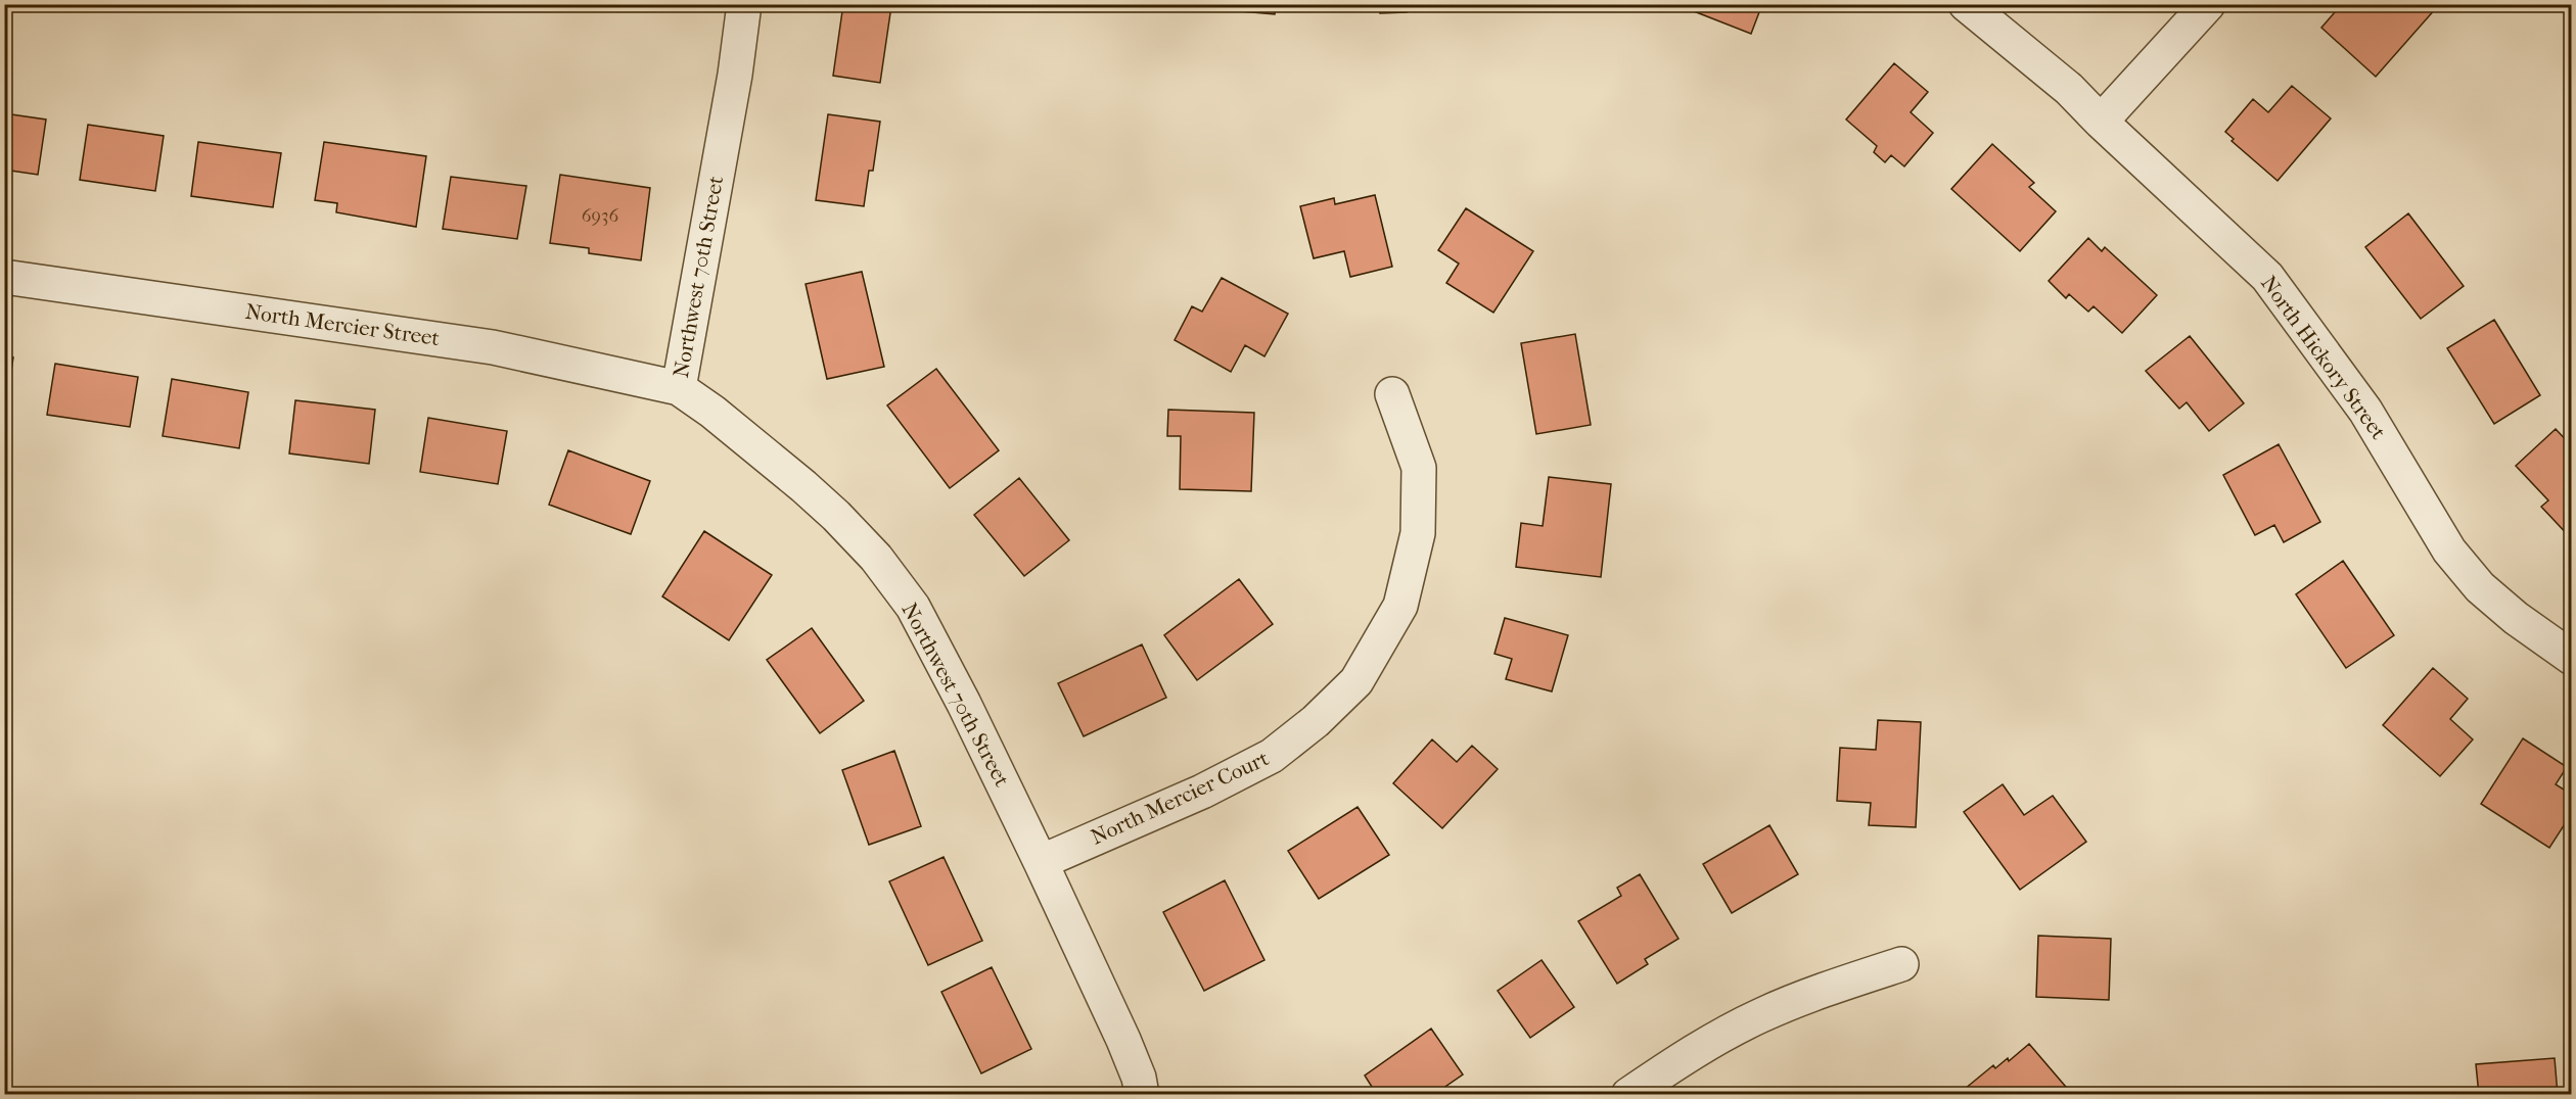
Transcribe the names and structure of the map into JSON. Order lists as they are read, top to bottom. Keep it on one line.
{"streets":{"street":["Northwest 70th Street","North Mercier Street","North Hickory Street","North Mercier Court"]},"crossings":[["Northwest 70th Street","North Mercier Street"],["Northwest 70th Street","North Mercier Court"]],"house_numbers":["6936"]}
